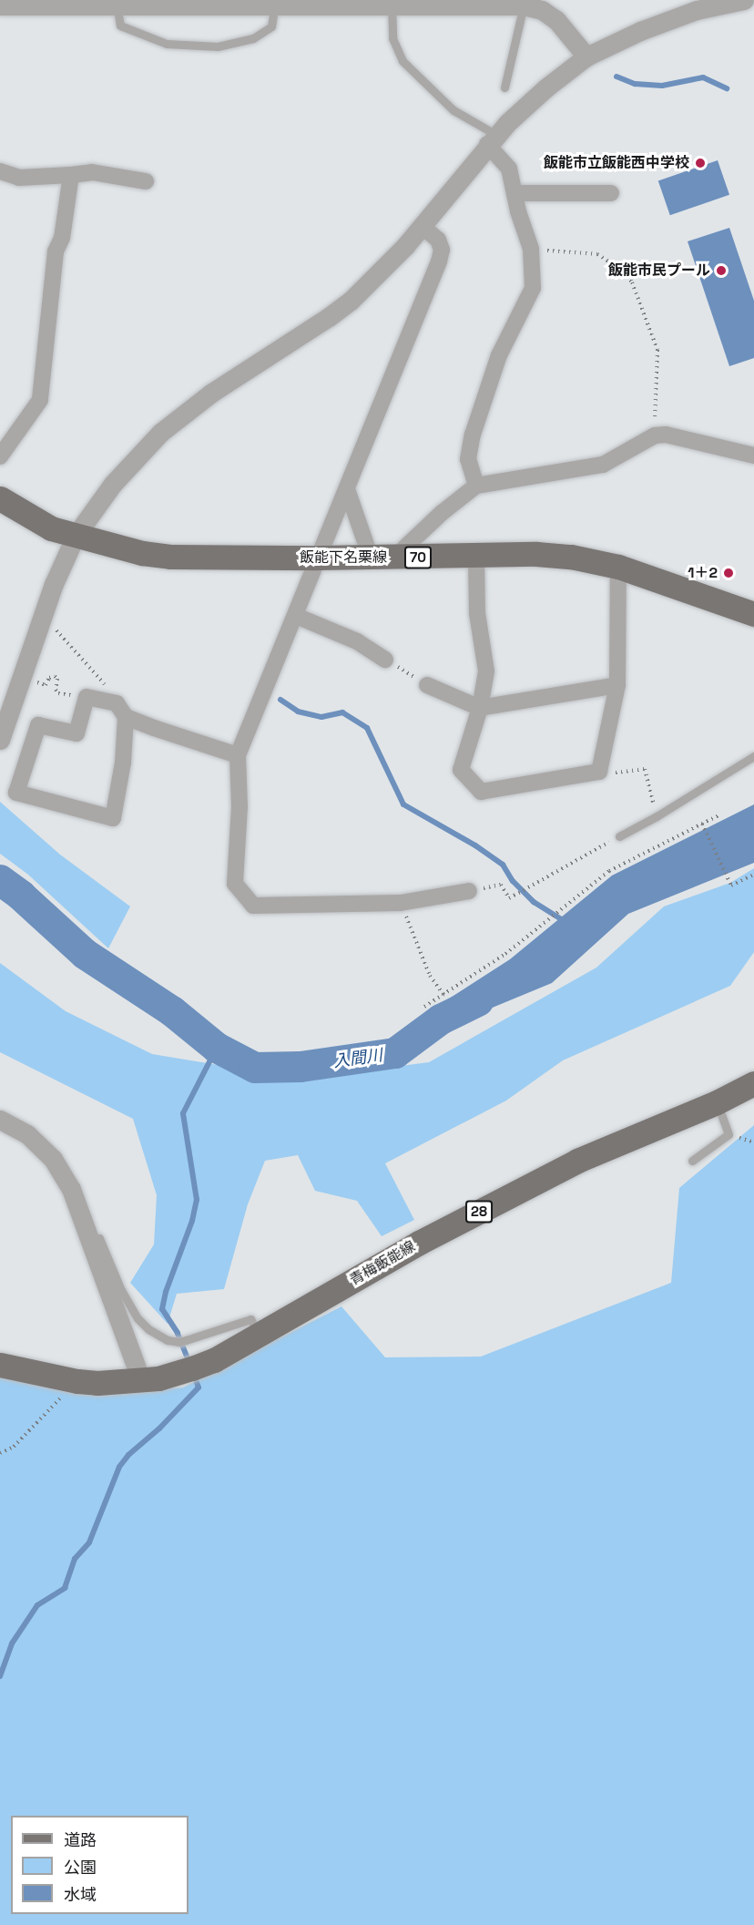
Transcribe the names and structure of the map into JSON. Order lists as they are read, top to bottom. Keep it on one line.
{"streets":{"main road":["飯能下名栗線","70","28","青梅飯能線"]},"water":["入間川"],"places":["飯能市立飯能西中学校","飯能市民プール","1＋2"],"legend":["道路","公園","水域"]}
